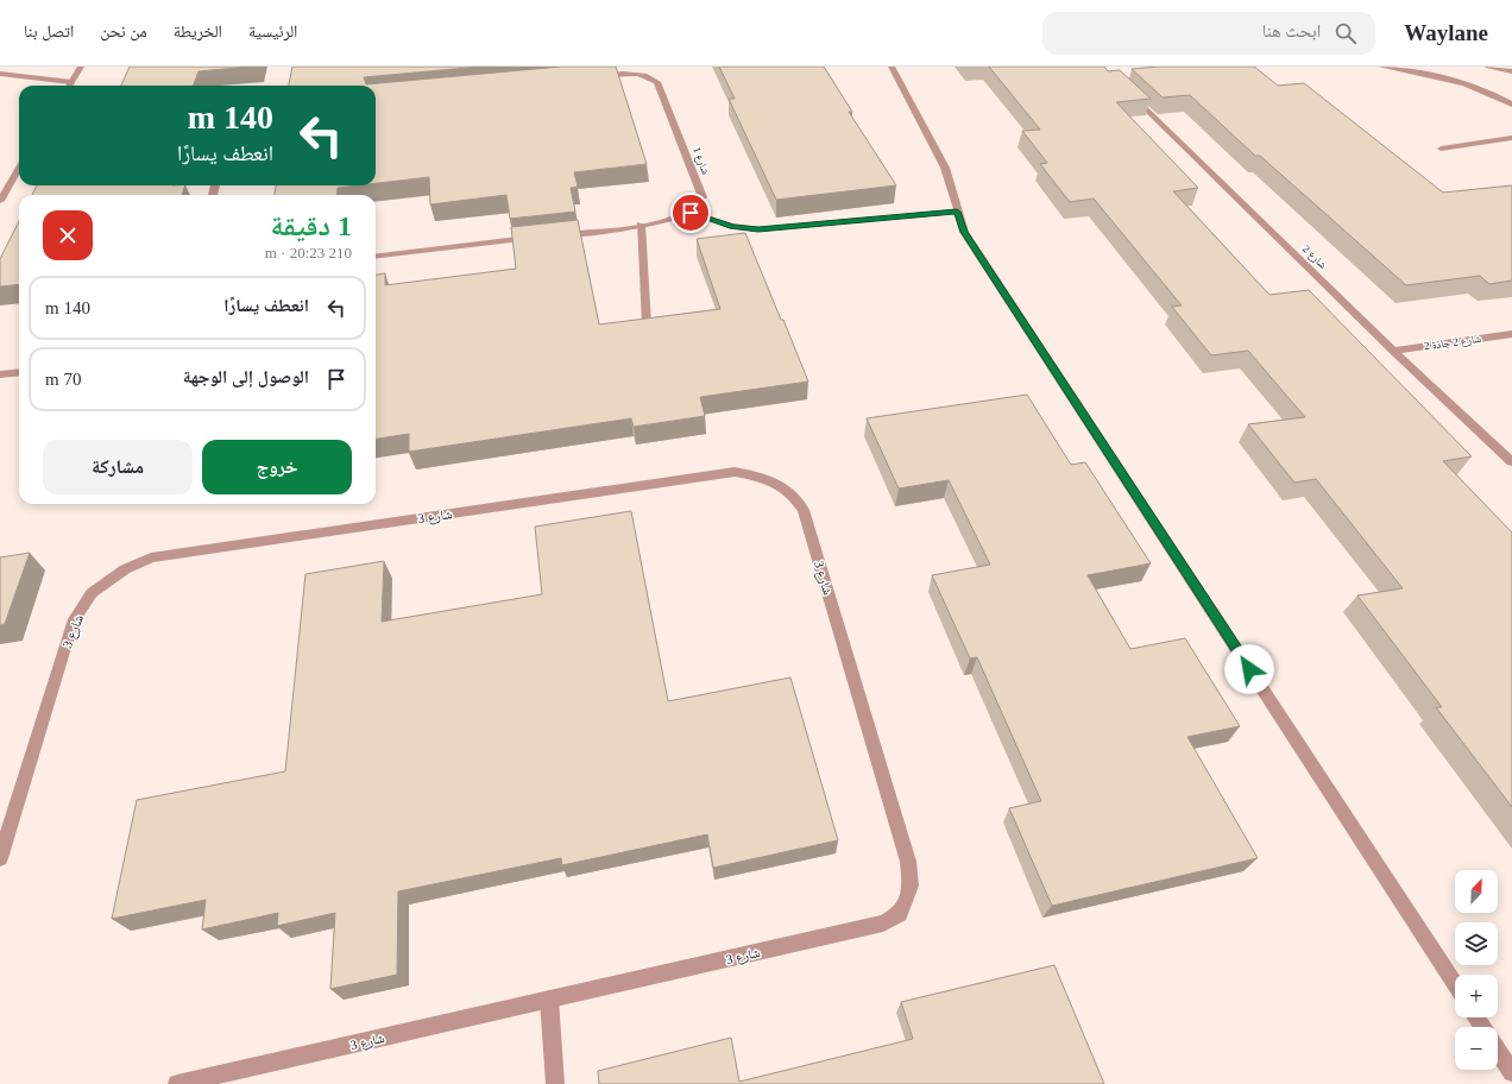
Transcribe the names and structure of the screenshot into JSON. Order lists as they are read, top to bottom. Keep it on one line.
{"streets":{"street":["شارع 1","شارع 2","شارع 2 جادة 2","شارع 3"]},"crossings":[["شارع 2","شارع 2 جادة 2"]],"north":"top right","page":{"header":"Waylane","search":"ابحث هنا","nav":["الرئيسية","الخريطة","من نحن","اتصل بنا"],"turn":["140 m","انعطف يسارًا"],"heading":["1 دقيقة","210 m · 20:23"],"list":[{"name":"انعطف يسارًا","value":"140 m"},{"name":"الوصول إلى الوجهة","value":"70 m"}],"buttons":["خروج","مشاركة"],"map_buttons":["+","−"]}}
